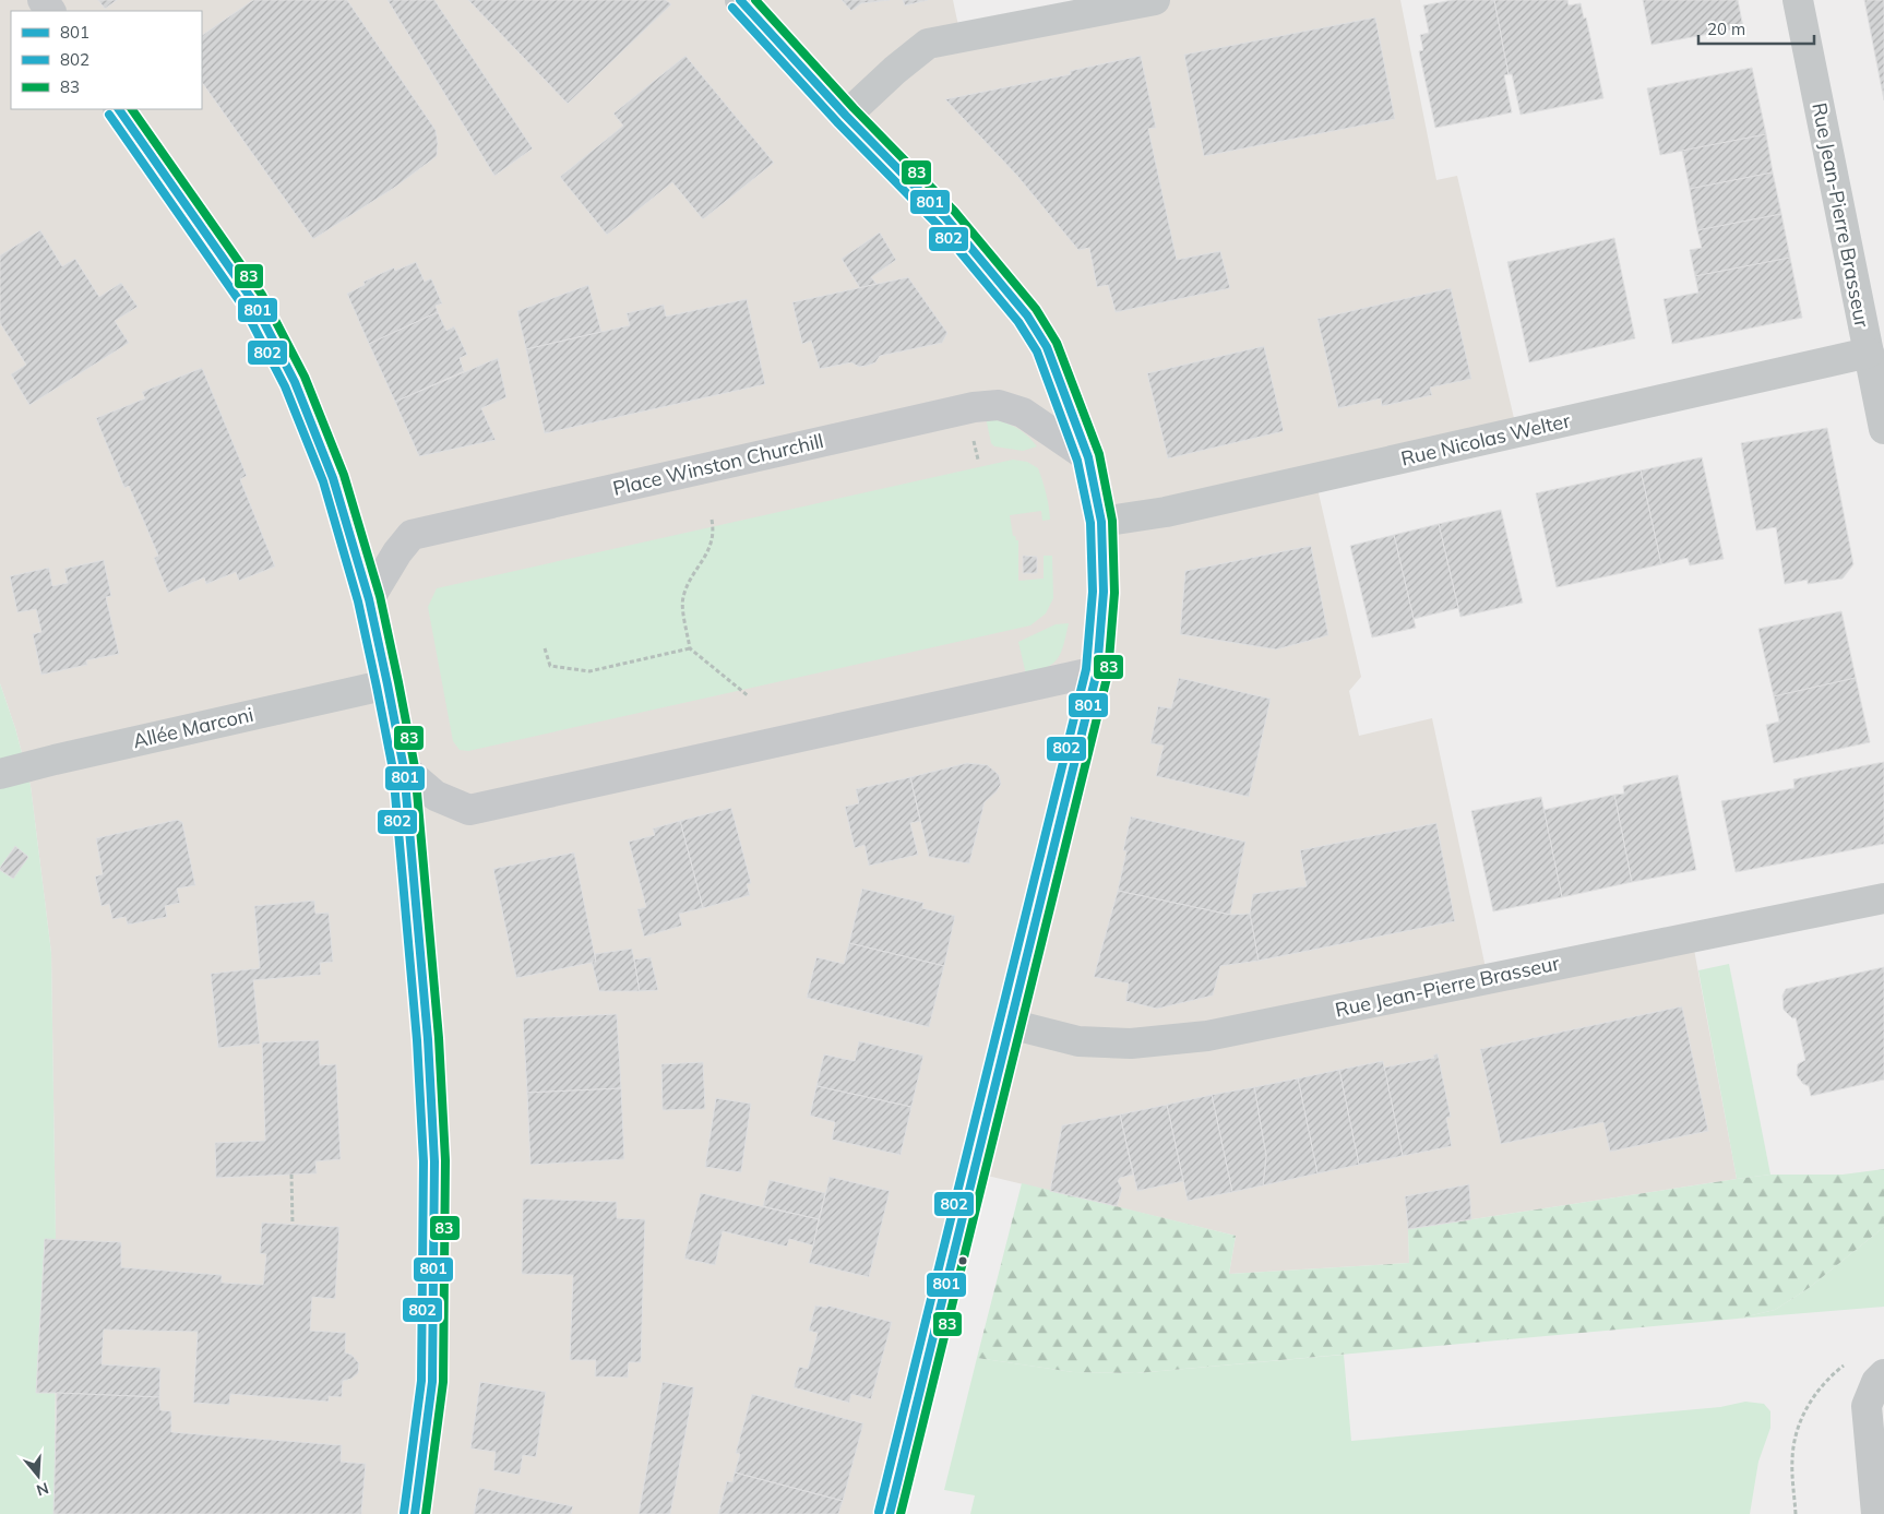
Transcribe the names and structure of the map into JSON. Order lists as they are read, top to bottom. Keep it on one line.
{"streets":{"main road":["Place Winston Churchill"],"street":["Rue Jean-Pierre Brasseur","Rue Nicolas Welter","Allée Marconi"]},"crossings":[["Rue Jean-Pierre Brasseur","Rue Nicolas Welter"]],"lines":["transit line 801","transit line 83","transit line 802"],"legend":["801","802","83"],"scale_bar":"20 m","north":"bottom"}
